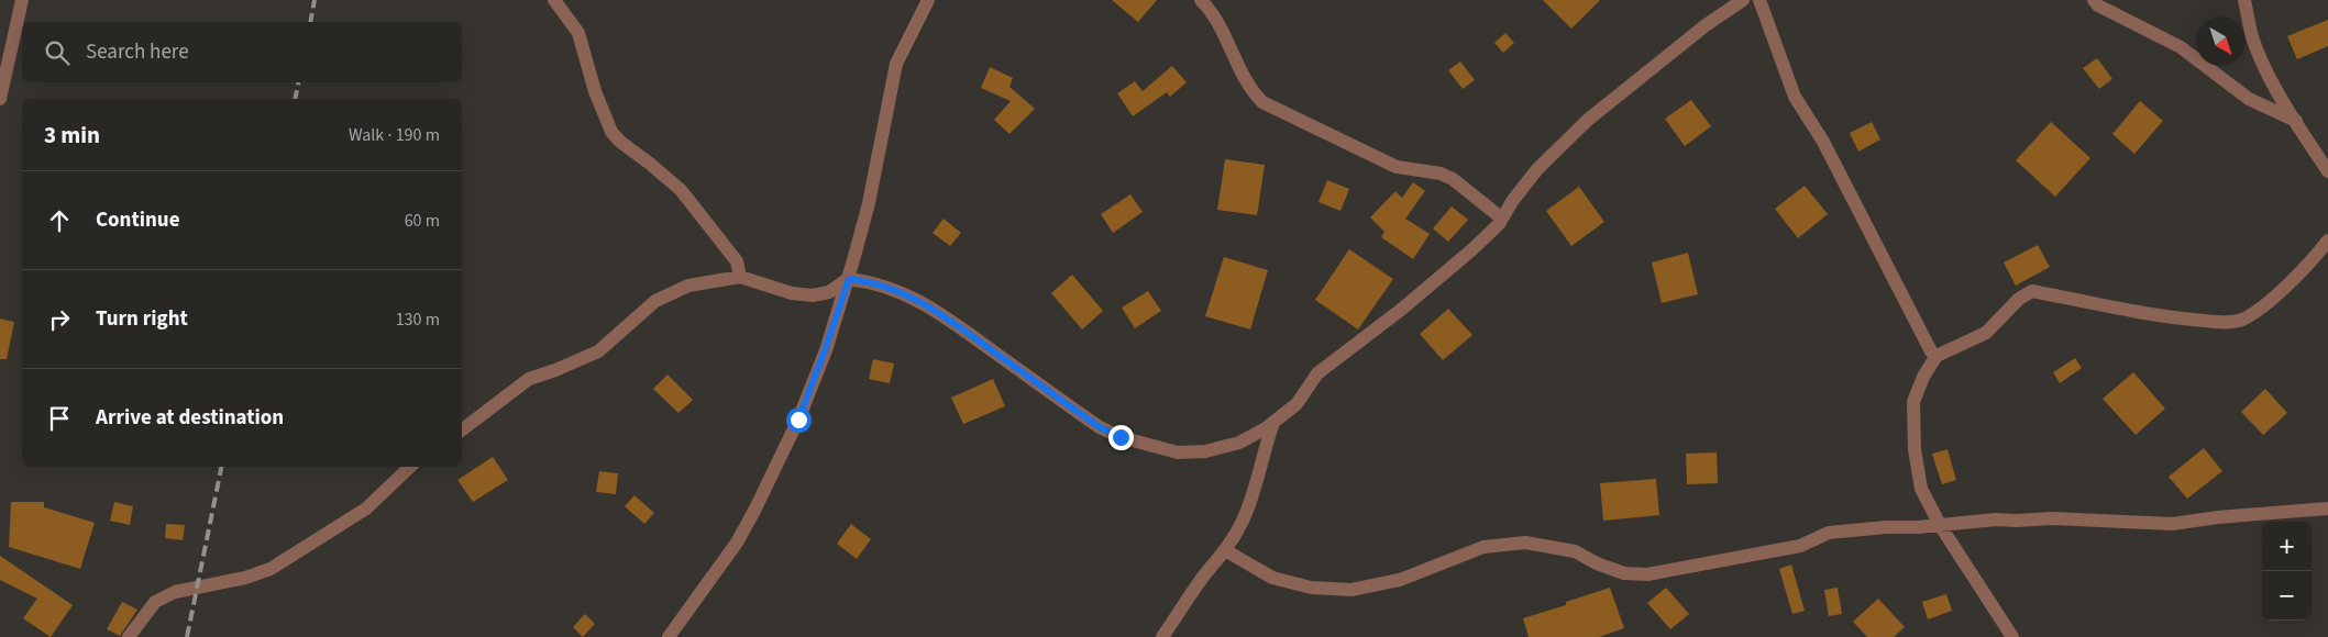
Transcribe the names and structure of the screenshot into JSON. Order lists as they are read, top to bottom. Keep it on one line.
{"north":"bottom right","page":{"search":"Search here","heading":["3 min","Walk · 190 m"],"list":[["Continue","60 m"],["Turn right","130 m"],"Arrive at destination"],"map_buttons":["+","−"]}}
